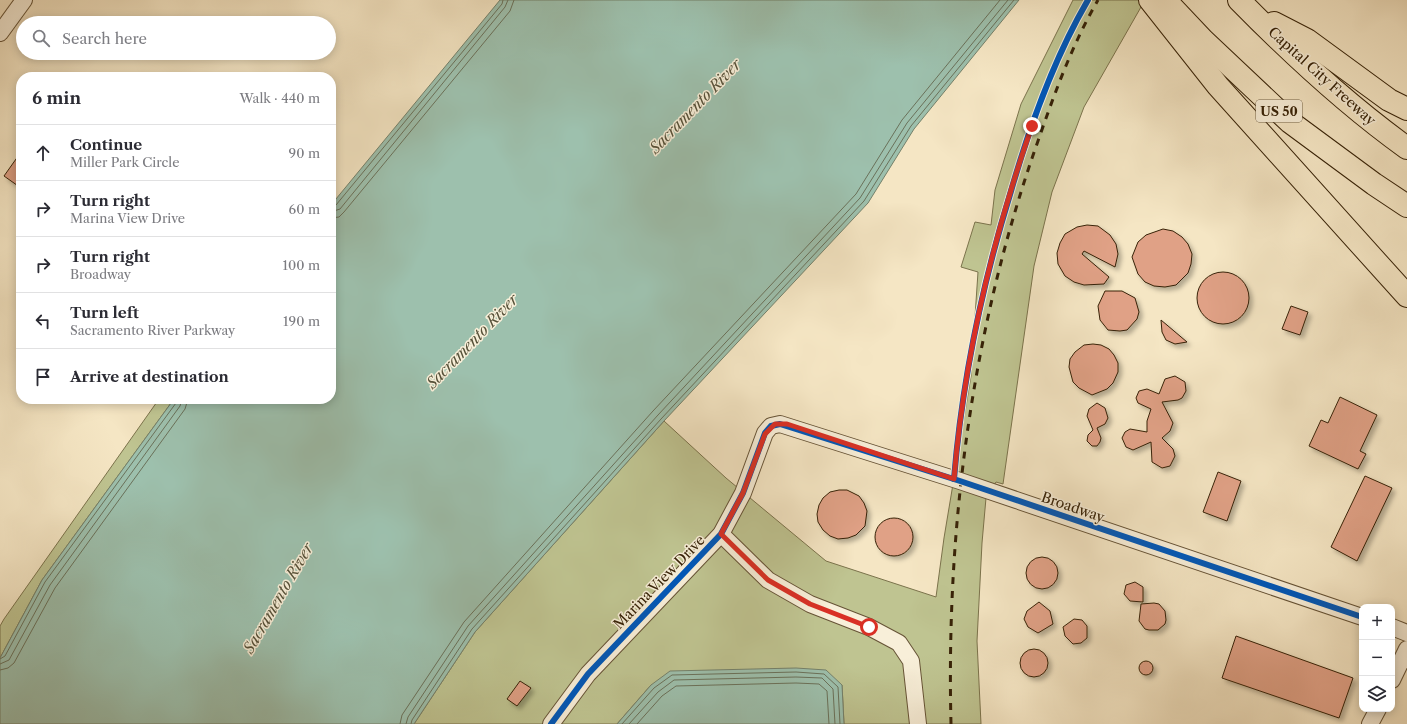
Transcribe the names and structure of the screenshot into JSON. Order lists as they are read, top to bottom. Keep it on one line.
{"streets":{"highway":["Capital City Freeway","US 50"],"street":["Broadway","Marina View Drive"]},"crossings":[["Broadway","Marina View Drive"]],"water":["Sacramento River"],"page":{"search":"Search here","heading":["6 min","Walk · 440 m"],"list":[["Continue","Miller Park Circle","90 m"],["Turn right","Marina View Drive","60 m"],["Turn right","Broadway","100 m"],["Turn left","Sacramento River Parkway","190 m"],"Arrive at destination"],"map_buttons":["+","−"]}}
